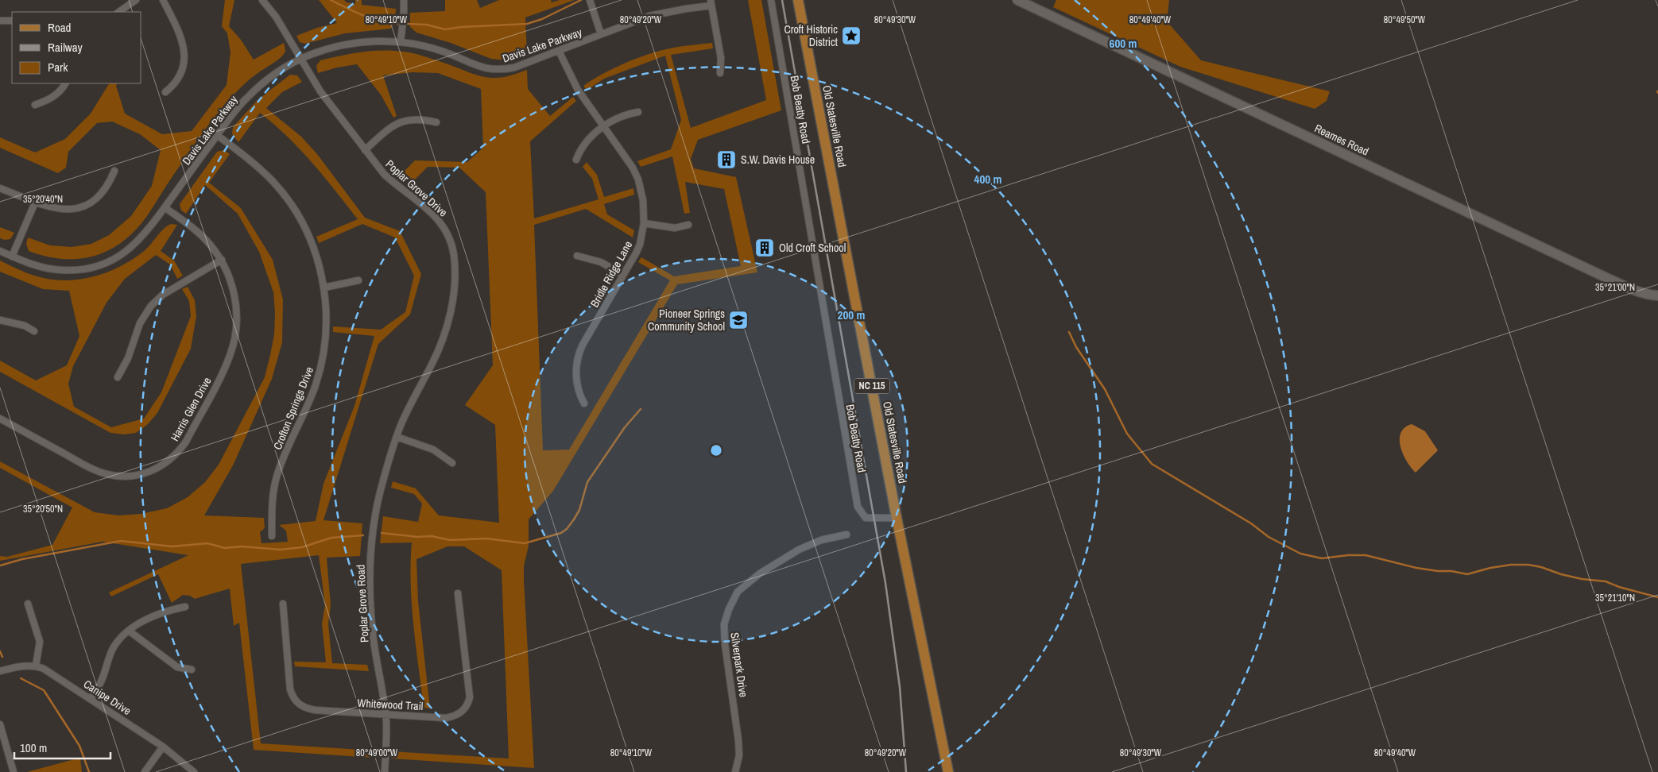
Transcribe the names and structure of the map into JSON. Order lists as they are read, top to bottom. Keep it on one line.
{"streets":{"main road":["Old Statesville Road","Reames Road","NC 115"],"street":["Davis Lake Parkway","Bob Beatty Road","Poplar Grove Drive","Bridle Ridge Lane","Crofton Springs Drive","Harris Glen Drive","Poplar Grove Road","Silverpark Drive","Canipe Drive","Whitewood Trail"]},"crossings":[["Davis Lake Parkway","Poplar Grove Drive"],["Davis Lake Parkway","Bridle Ridge Lane"],["Davis Lake Parkway","Crofton Springs Drive"],["Davis Lake Parkway","Harris Glen Drive"],["Bob Beatty Road","Old Statesville Road"],["Poplar Grove Drive","Poplar Grove Road"],["Poplar Grove Road","Whitewood Trail"]],"places":{"place":["Croft Historic District"],"building":["S.W. Davis House","Old Croft School"],"school or university":["Pioneer Springs Community School"]},"legend":["Road","Railway","Park"],"scale_bar":"100 m","coordinates":["80°49'10\"W","80°49'20\"W","80°49'30\"W","80°49'40\"W","80°49'50\"W","35°20'40\"N","35°21'00\"N","35°20'50\"N","35°21'10\"N","80°49'00\"W"],"rings":["600 m","400 m","200 m"]}
